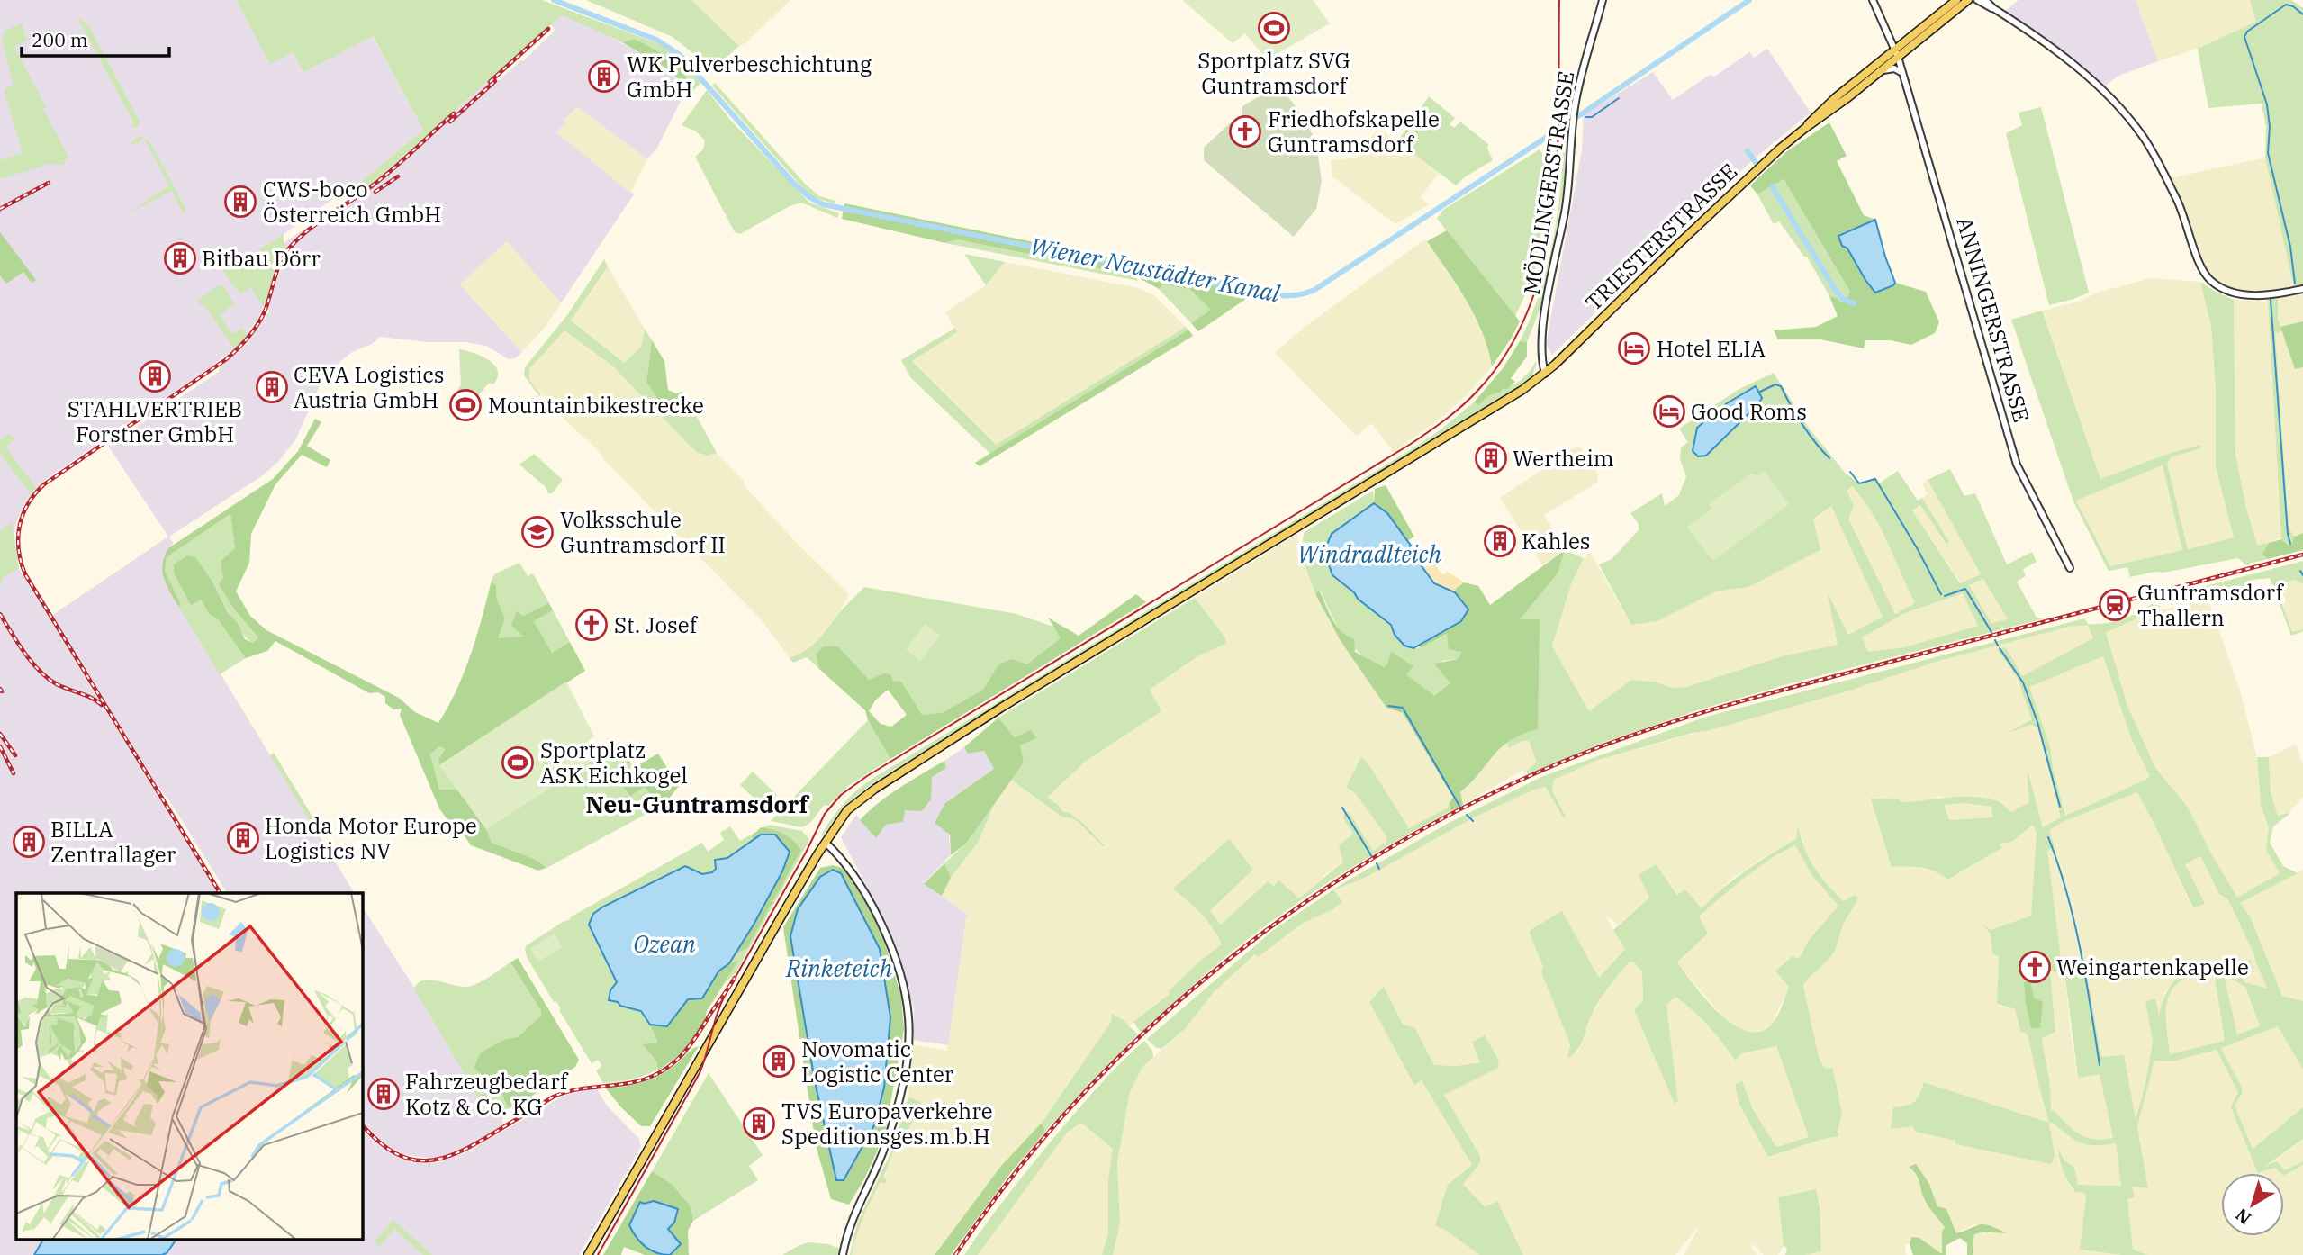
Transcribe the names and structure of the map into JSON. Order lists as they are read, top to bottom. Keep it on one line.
{"streets":{"main road":["TRIESTERSTRASSE"],"street":["MÖDLINGERSTRASSE","ANNINGERSTRASSE"]},"crossings":[["MÖDLINGERSTRASSE","TRIESTERSTRASSE"],["TRIESTERSTRASSE","ANNINGERSTRASSE"]],"districts":["Neu-Guntramsdorf"],"water":["Wiener Neustädter Kanal","Windradlteich","Ozean","Rinketeich"],"places":{"sports":["Sportplatz SVG Guntramsdorf","Mountainbikestrecke","Sportplatz ASK Eichkogel"],"building":["WK Pulverbeschichtung GmbH","CWS-boco Österreich GmbH","Bitbau Dörr","STAHLVERTRIEB Forstner GmbH","CEVA Logistics Austria GmbH","Wertheim","Kahles","Honda Motor Europe Logistics NV","BILLA Zentrallager","Novomatic Logistic Center","Fahrzeugbedarf Kotz & Co. KG","TVS Europaverkehre Speditionsges.m.b.H"],"church":["Friedhofskapelle Guntramsdorf","St. Josef","Weingartenkapelle"],"hotel":["Hotel ELIA","Good Roms"],"school or university":["Volksschule Guntramsdorf II"],"station":["Guntramsdorf Thallern"]},"scale_bar":"200 m","north":"bottom left"}
